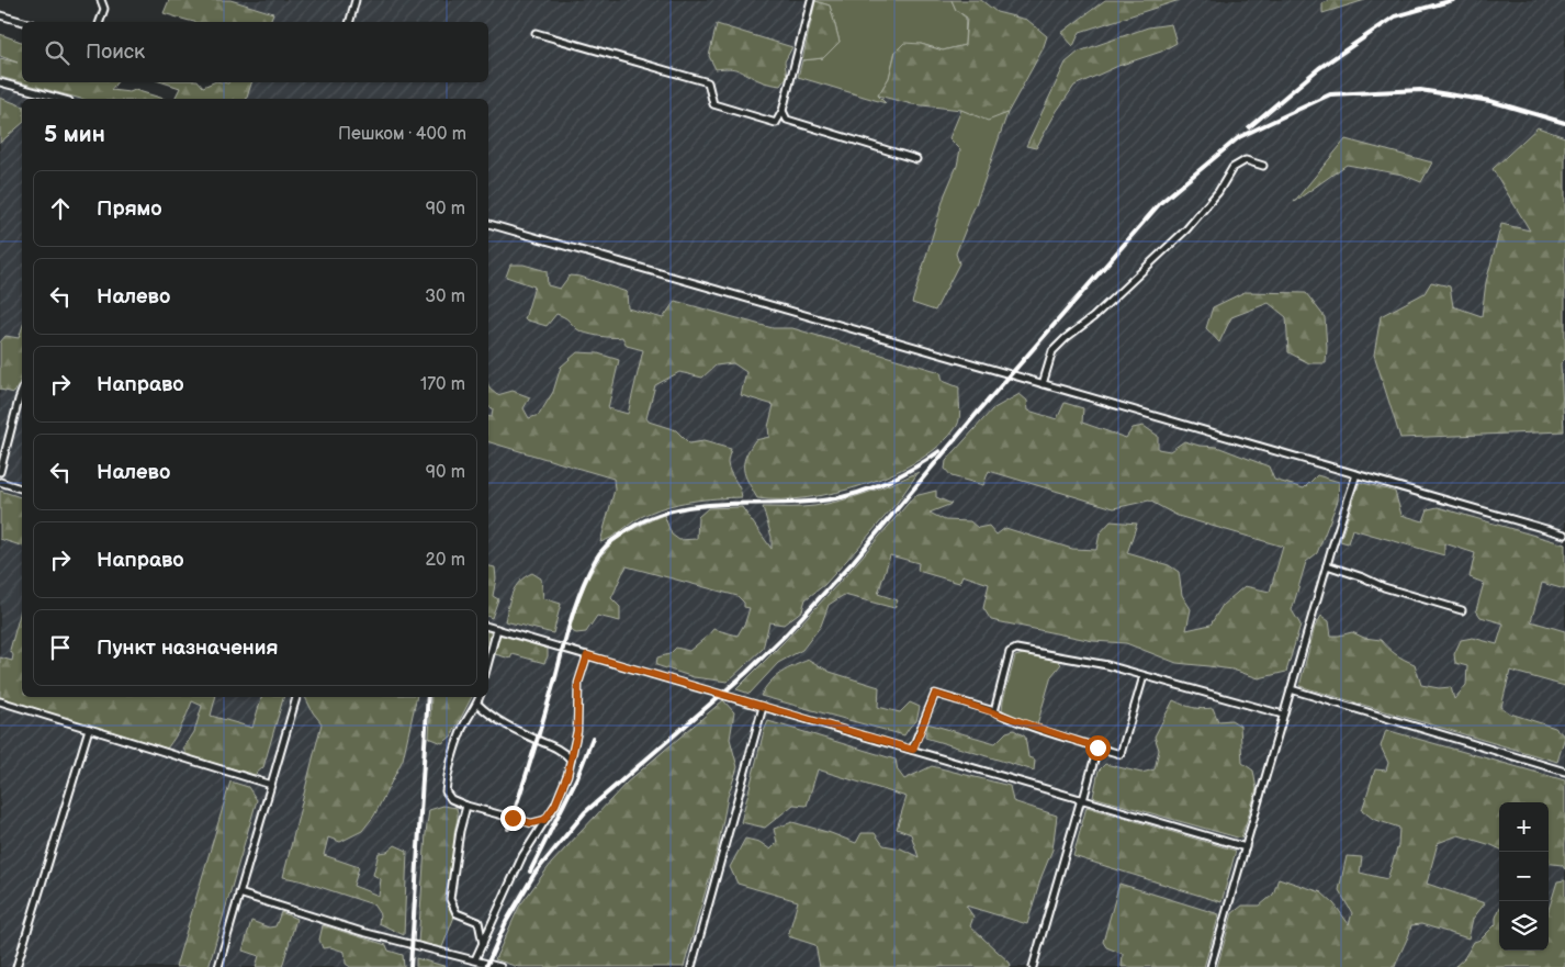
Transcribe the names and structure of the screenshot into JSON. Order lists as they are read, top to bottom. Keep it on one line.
{"page":{"search":"Поиск","heading":["5 мин","Пешком · 400 m"],"list":[["Прямо","90 m"],["Налево","30 m"],["Направо","170 m"],["Налево","90 m"],["Направо","20 m"],"Пункт назначения"],"map_buttons":["+","−"]}}
